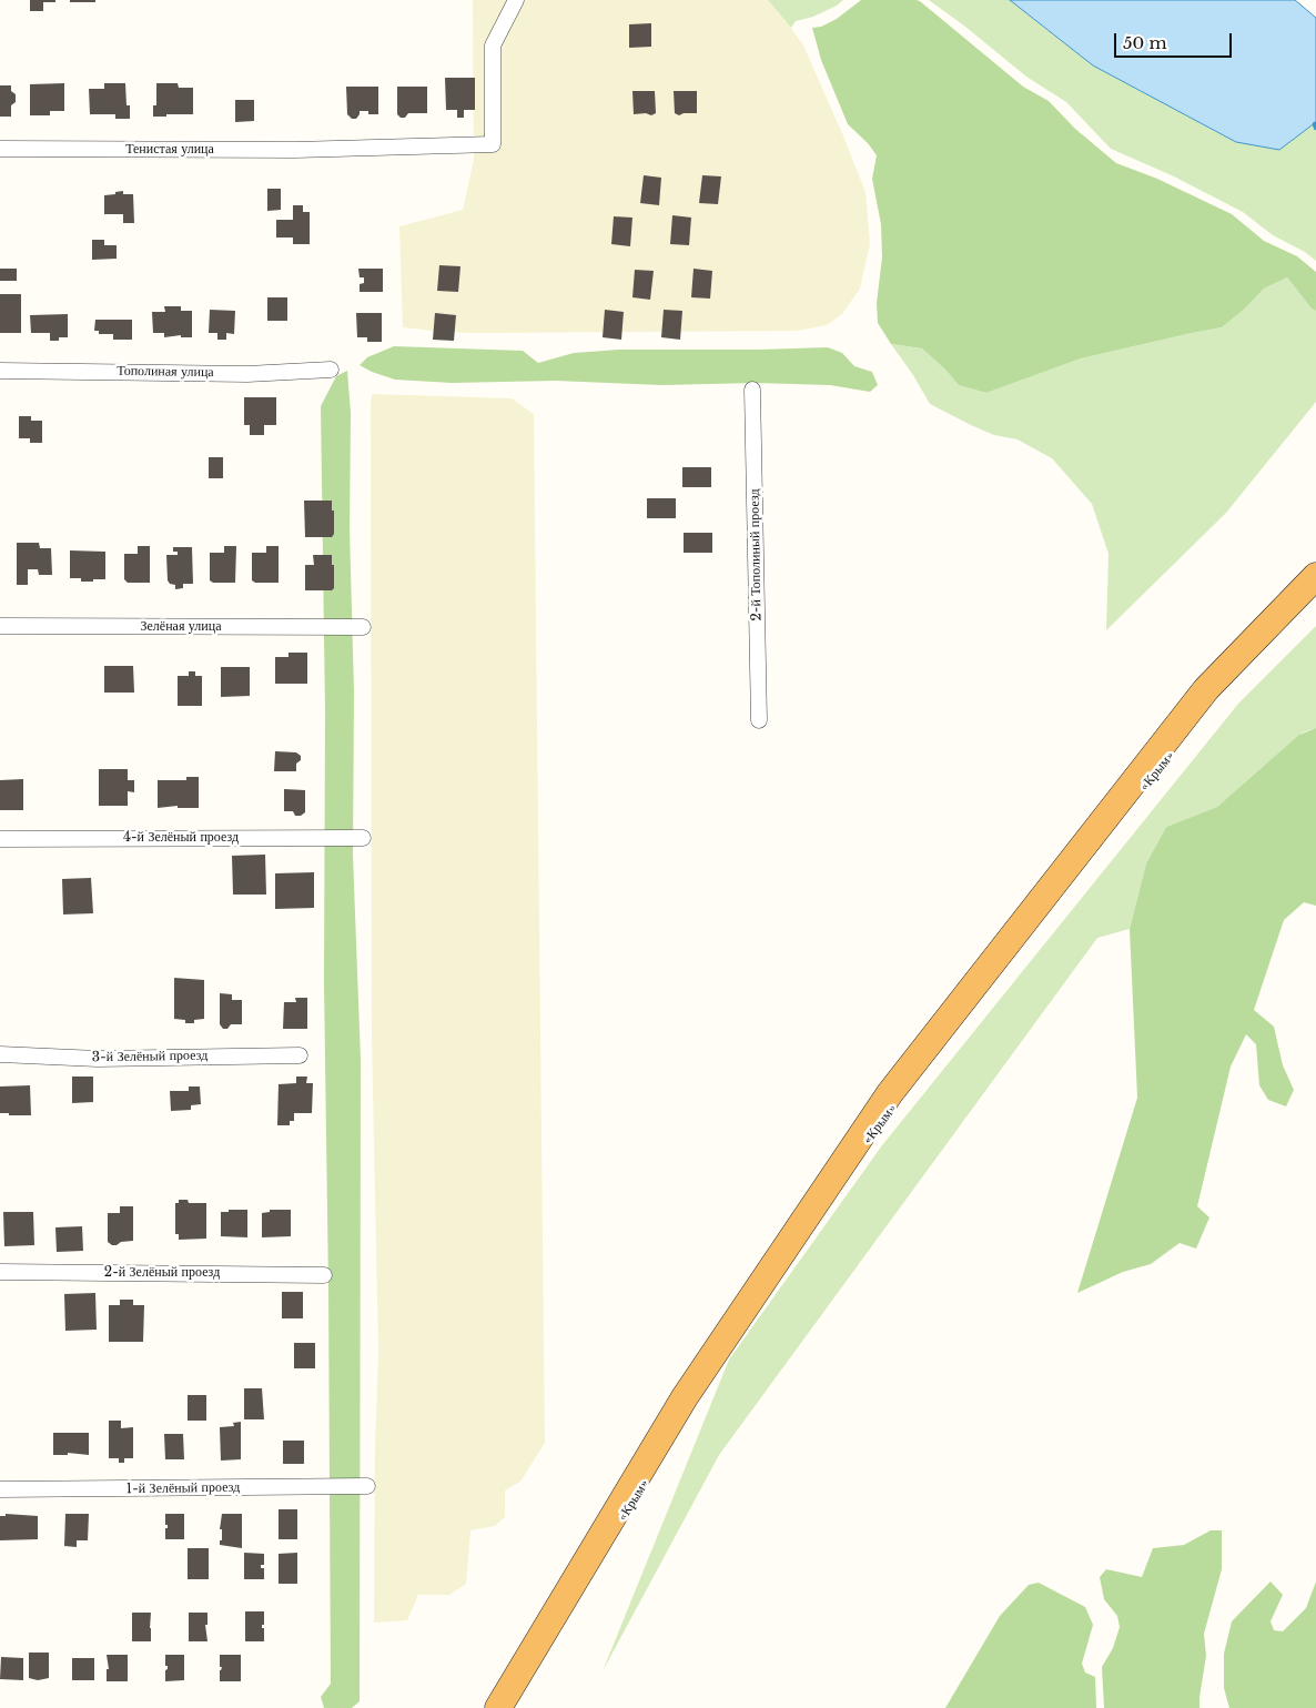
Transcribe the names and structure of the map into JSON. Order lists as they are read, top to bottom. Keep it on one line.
{"streets":{"highway":["«Крым»"],"street":["Тенистая улица","Тополиная улица","2-й Тополиный проезд","Зелёная улица","4-й Зелёный проезд","3-й Зелёный проезд","2-й Зелёный проезд","1-й Зелёный проезд"]},"scale_bar":"50 m"}
